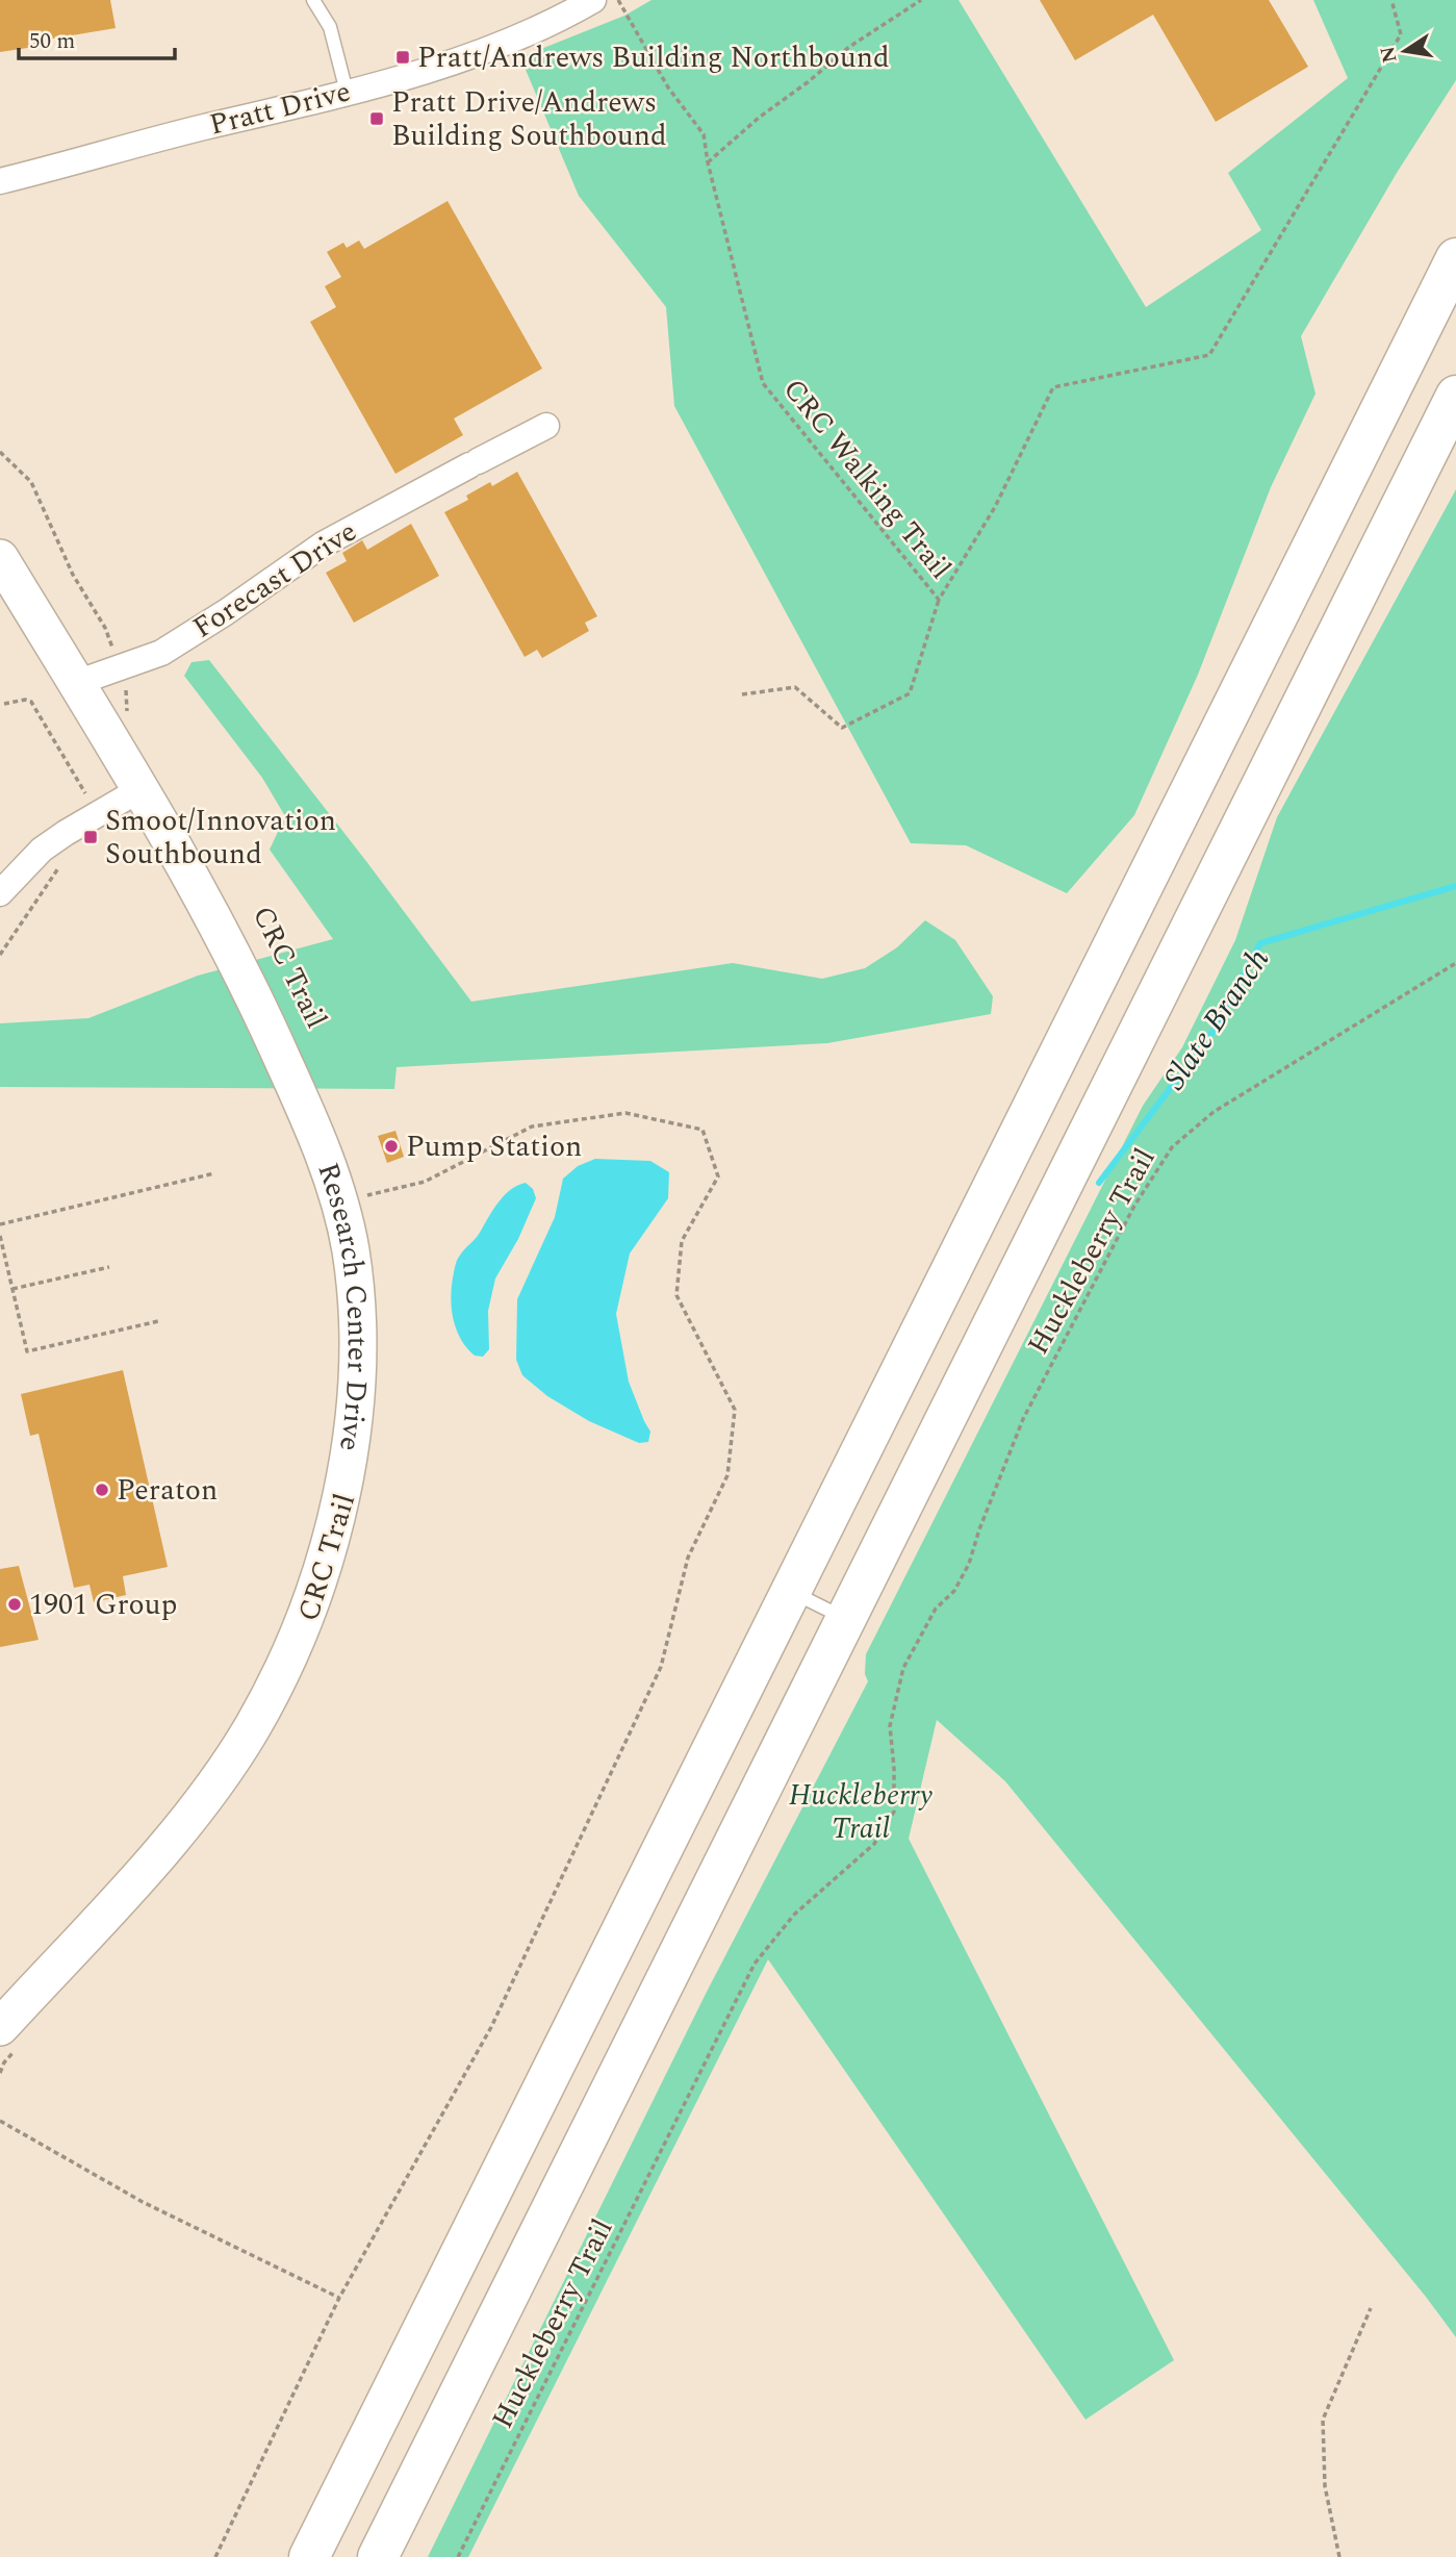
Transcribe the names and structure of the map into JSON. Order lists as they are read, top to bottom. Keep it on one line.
{"streets":{"main road":["Research Center Drive"],"street":["Pratt Drive","Forecast Drive"],"path":["CRC Walking Trail","Huckleberry Trail"]},"crossings":[["Forecast Drive","Research Center Drive"]],"water":["Slate Branch"],"parks":["Huckleberry Trail"],"places":{"transit":["Pratt/Andrews Building Northbound","Pratt Drive/Andrews Building Southbound","Smoot/Innovation Southbound"],"other":["Pump Station","Peraton","1901 Group"]},"scale_bar":"50 m","north":"left"}
